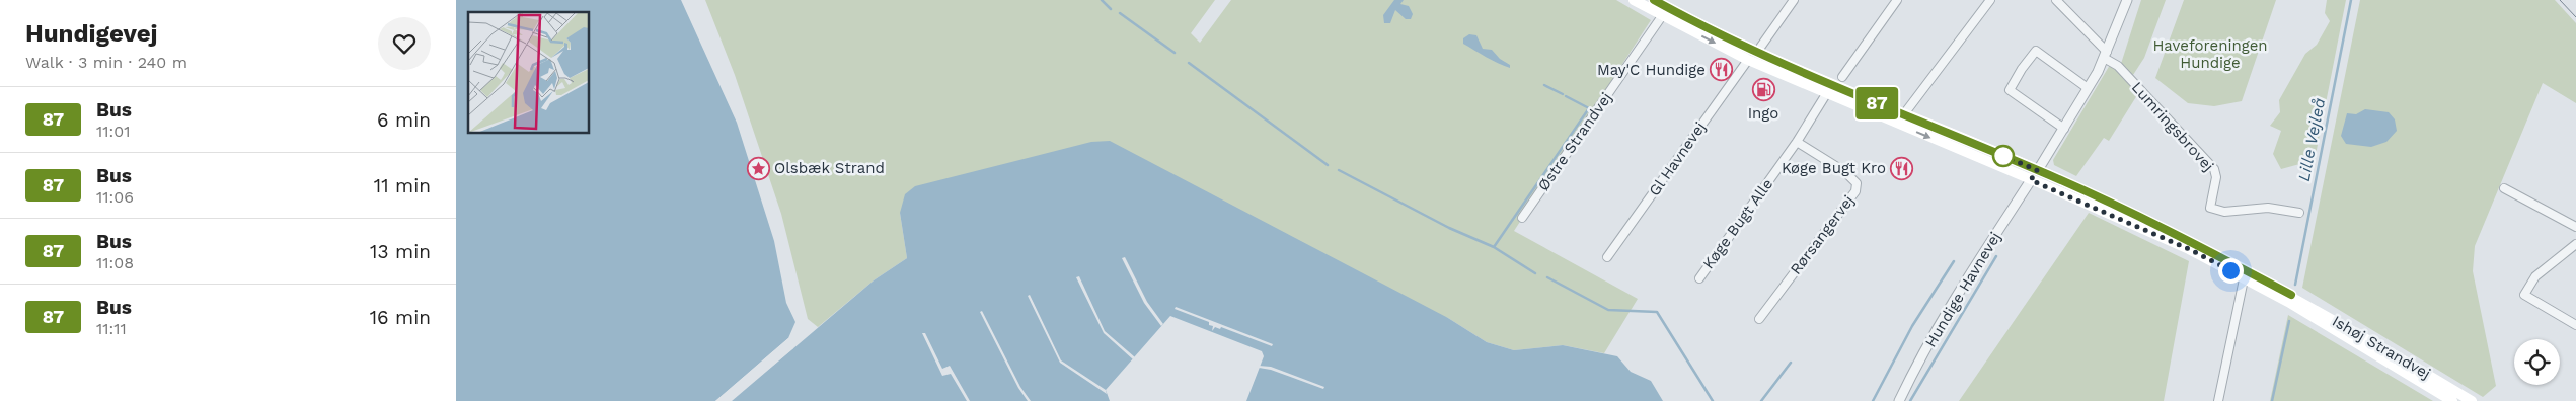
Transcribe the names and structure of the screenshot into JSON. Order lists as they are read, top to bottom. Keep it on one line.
{"streets":{"main road":["Ishøj Strandvej"],"street":["Lumringsbrovej","Østre Strandvej","Gl Havnevej","Køge Bugt Alle","Rørsangervej","Hundige Havnevej"]},"crossings":[["Køge Bugt Alle","Rørsangervej"]],"water":["Lille Vejleå"],"parks":["Haveforeningen Hundige"],"places":{"restaurant":["May'C Hundige","Køge Bugt Kro"],"fuel station":["Ingo"],"place":["Olsbæk Strand"]},"lines":["bus line 87"],"page":{"heading":["Hundigevej","Walk · 3 min · 240 m"],"on_map":"87","list":[{"mark":"87","name":"Bus","note":"11:01","value":"6 min"},{"mark":"87","name":"Bus","note":"11:06","value":"11 min"},{"mark":"87","name":"Bus","note":"11:08","value":"13 min"},{"mark":"87","name":"Bus","note":"11:11","value":"16 min"}]}}
